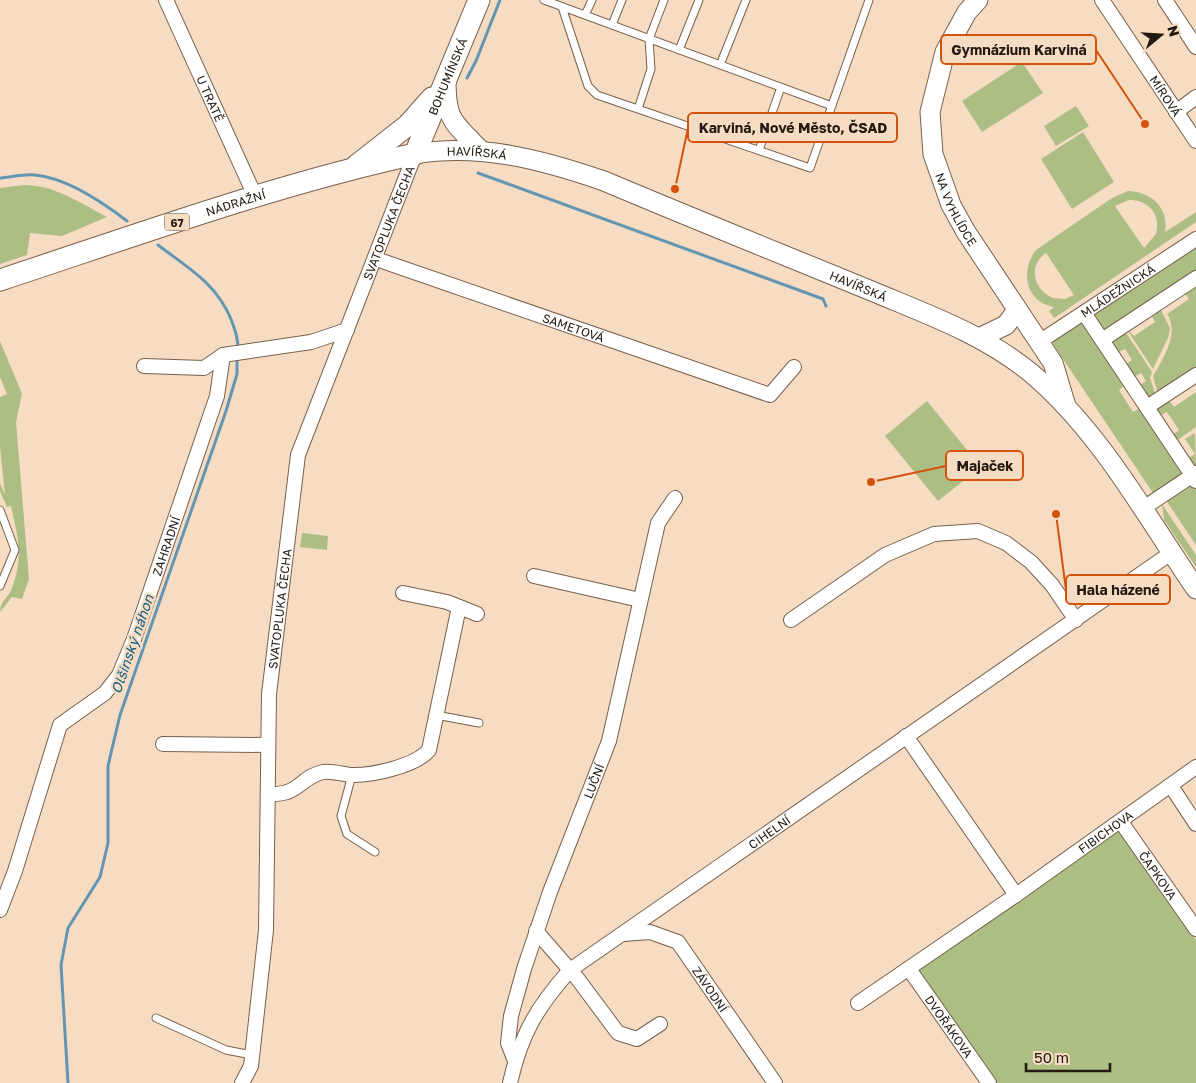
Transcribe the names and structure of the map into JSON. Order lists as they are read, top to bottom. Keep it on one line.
{"streets":{"main road":["BOHUMÍNSKÁ","NÁDRAŽNÍ","67"],"street":["MÍROVÁ","U TRATĚ","HAVÍŘSKÁ","NA VYHLÍDCE","SVATOPLUKA ČECHA","MLÁDEŽNICKÁ","SAMETOVÁ","ZAHRADNÍ","LUČNÍ","CIHELNÍ","FIBICHOVA","ČAPKOVA","ZÁVODNÍ","DVOŘÁKOVA"]},"crossings":[["BOHUMÍNSKÁ","HAVÍŘSKÁ"],["BOHUMÍNSKÁ","NÁDRAŽNÍ"],["BOHUMÍNSKÁ","SVATOPLUKA ČECHA"],["U TRATĚ","NÁDRAŽNÍ"],["HAVÍŘSKÁ","NÁDRAŽNÍ"],["HAVÍŘSKÁ","NA VYHLÍDCE"],["HAVÍŘSKÁ","SVATOPLUKA ČECHA"],["HAVÍŘSKÁ","CIHELNÍ"],["NÁDRAŽNÍ","SVATOPLUKA ČECHA"],["NA VYHLÍDCE","MLÁDEŽNICKÁ"],["SVATOPLUKA ČECHA","SAMETOVÁ"],["LUČNÍ","CIHELNÍ"],["CIHELNÍ","ZÁVODNÍ"],["FIBICHOVA","ČAPKOVA"],["FIBICHOVA","DVOŘÁKOVA"]],"water":["Olšinský náhon"],"places":["Gymnázium Karviná","Karviná, Nové Město, ČSAD","Majaček","Hala házené"],"scale_bar":"50 m","north":"right"}
